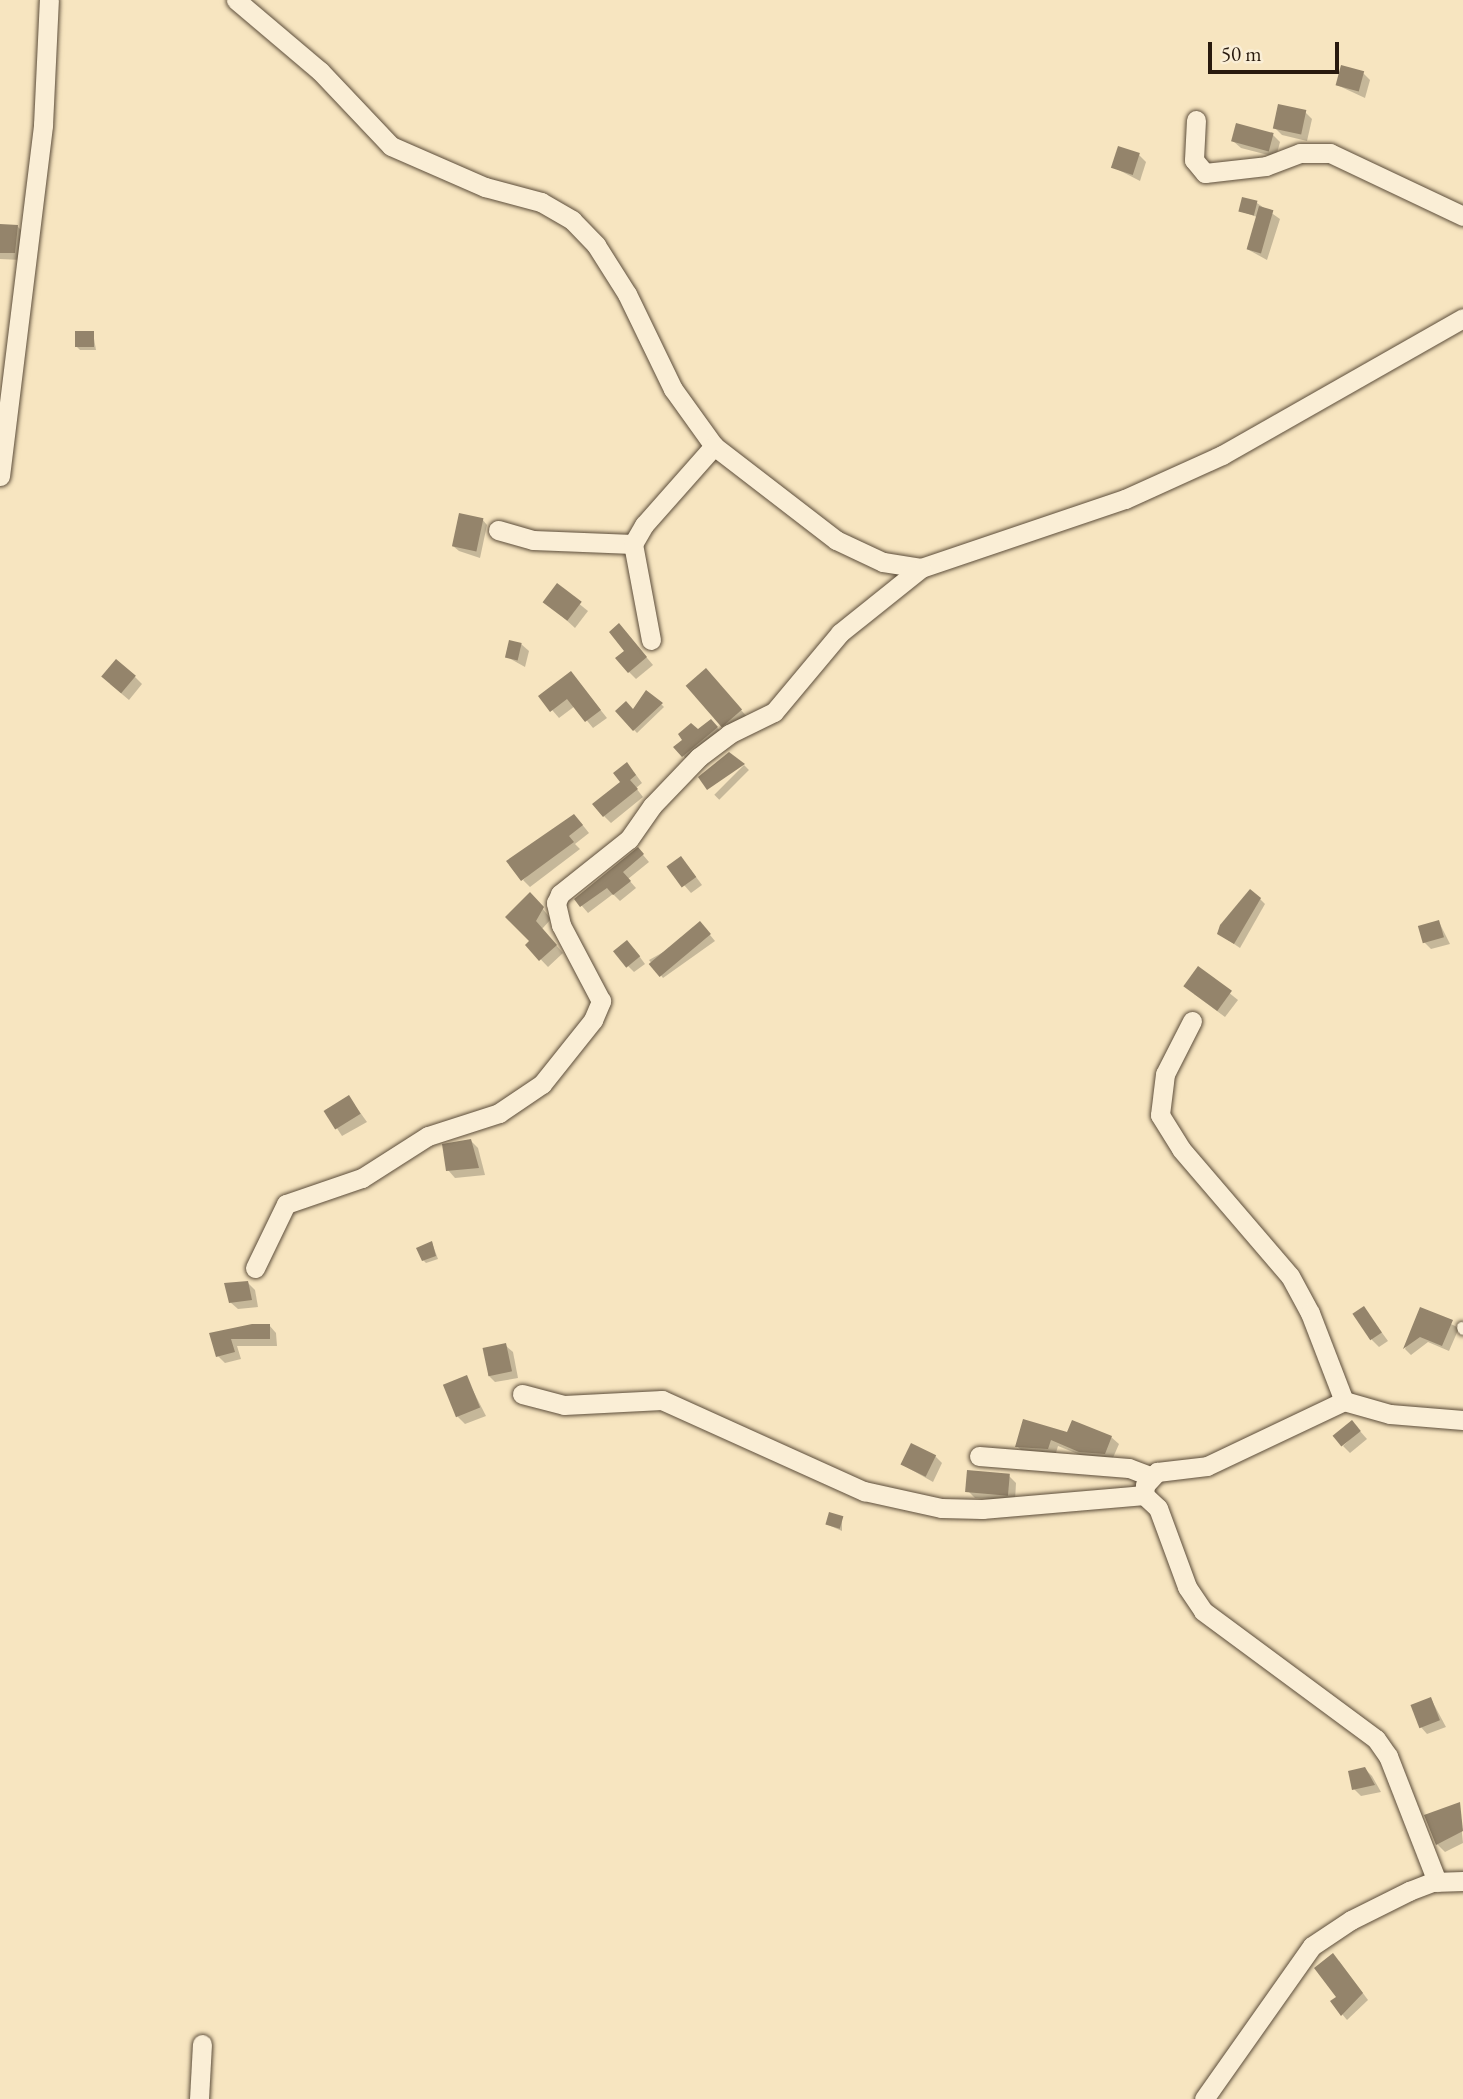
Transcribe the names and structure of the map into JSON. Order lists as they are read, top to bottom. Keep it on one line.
{"scale_bar":"50 m"}
